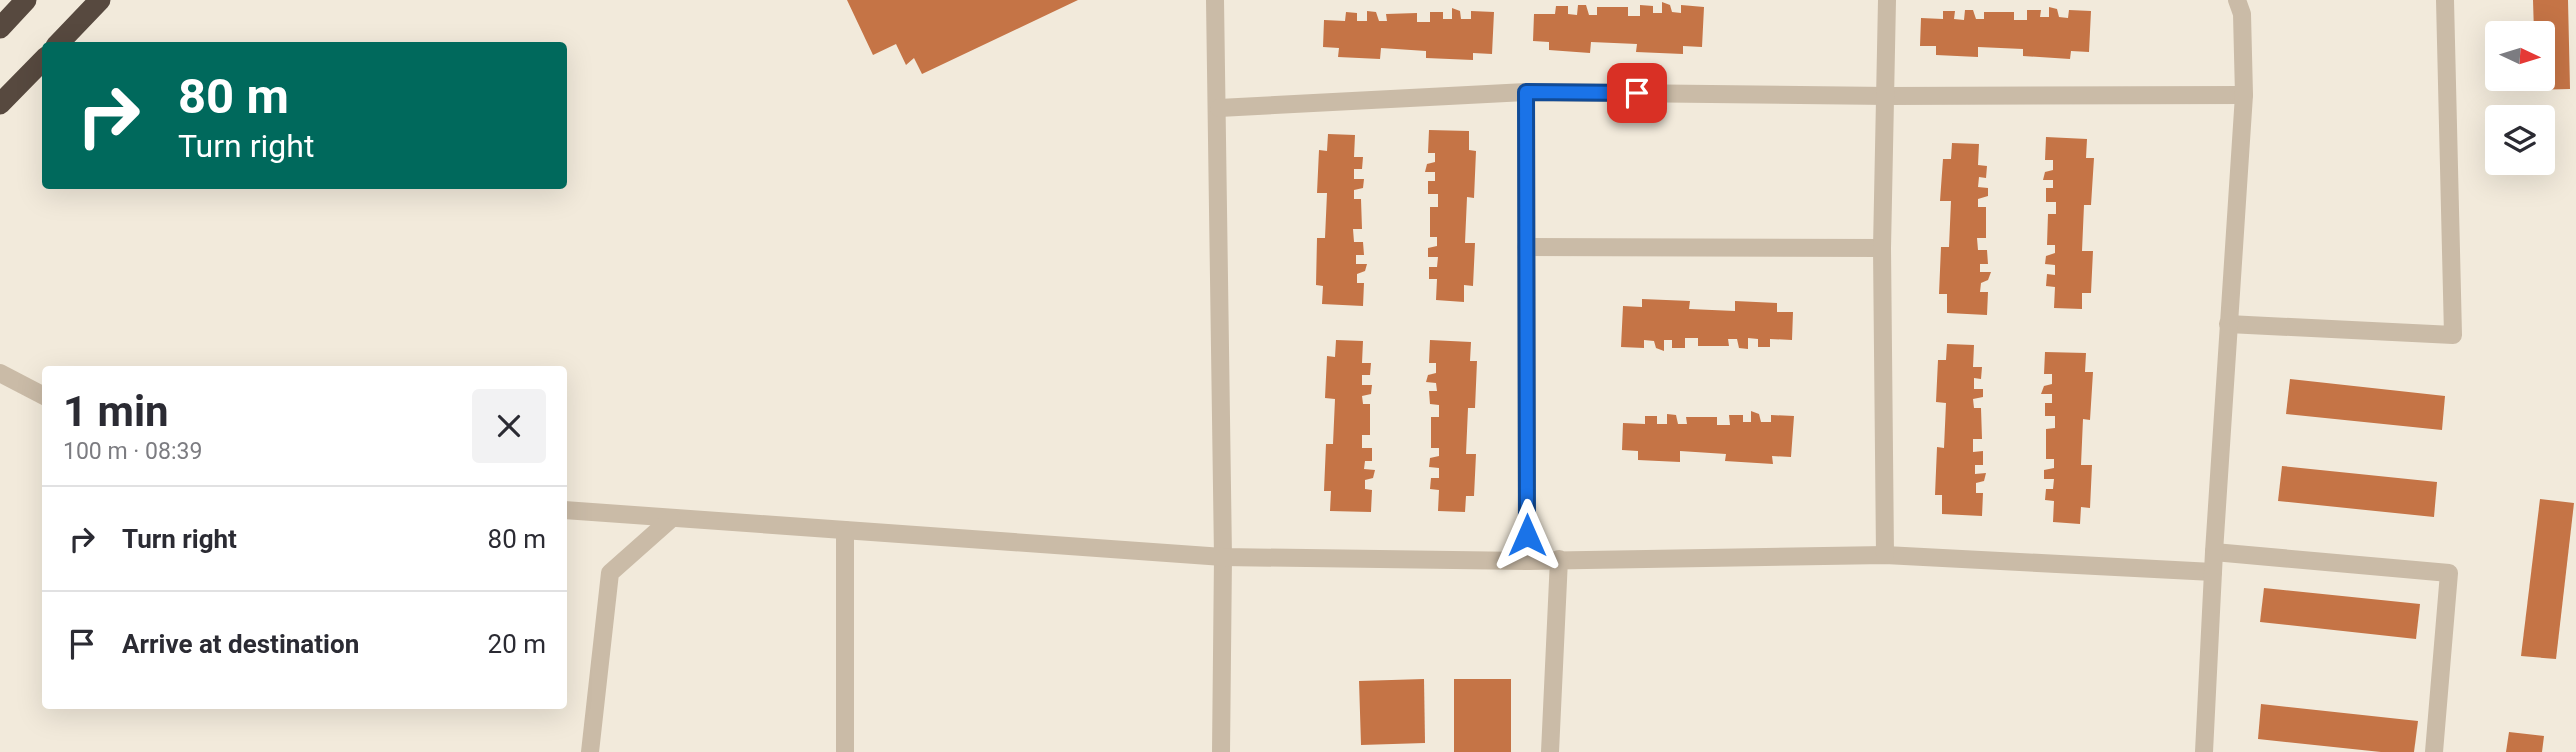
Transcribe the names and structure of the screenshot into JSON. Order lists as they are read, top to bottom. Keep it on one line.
{"north":"right","page":{"turn":["80 m","Turn right"],"heading":["1 min","100 m · 08:39"],"list":[{"name":"Turn right","value":"80 m"},{"name":"Arrive at destination","value":"20 m"}]}}
